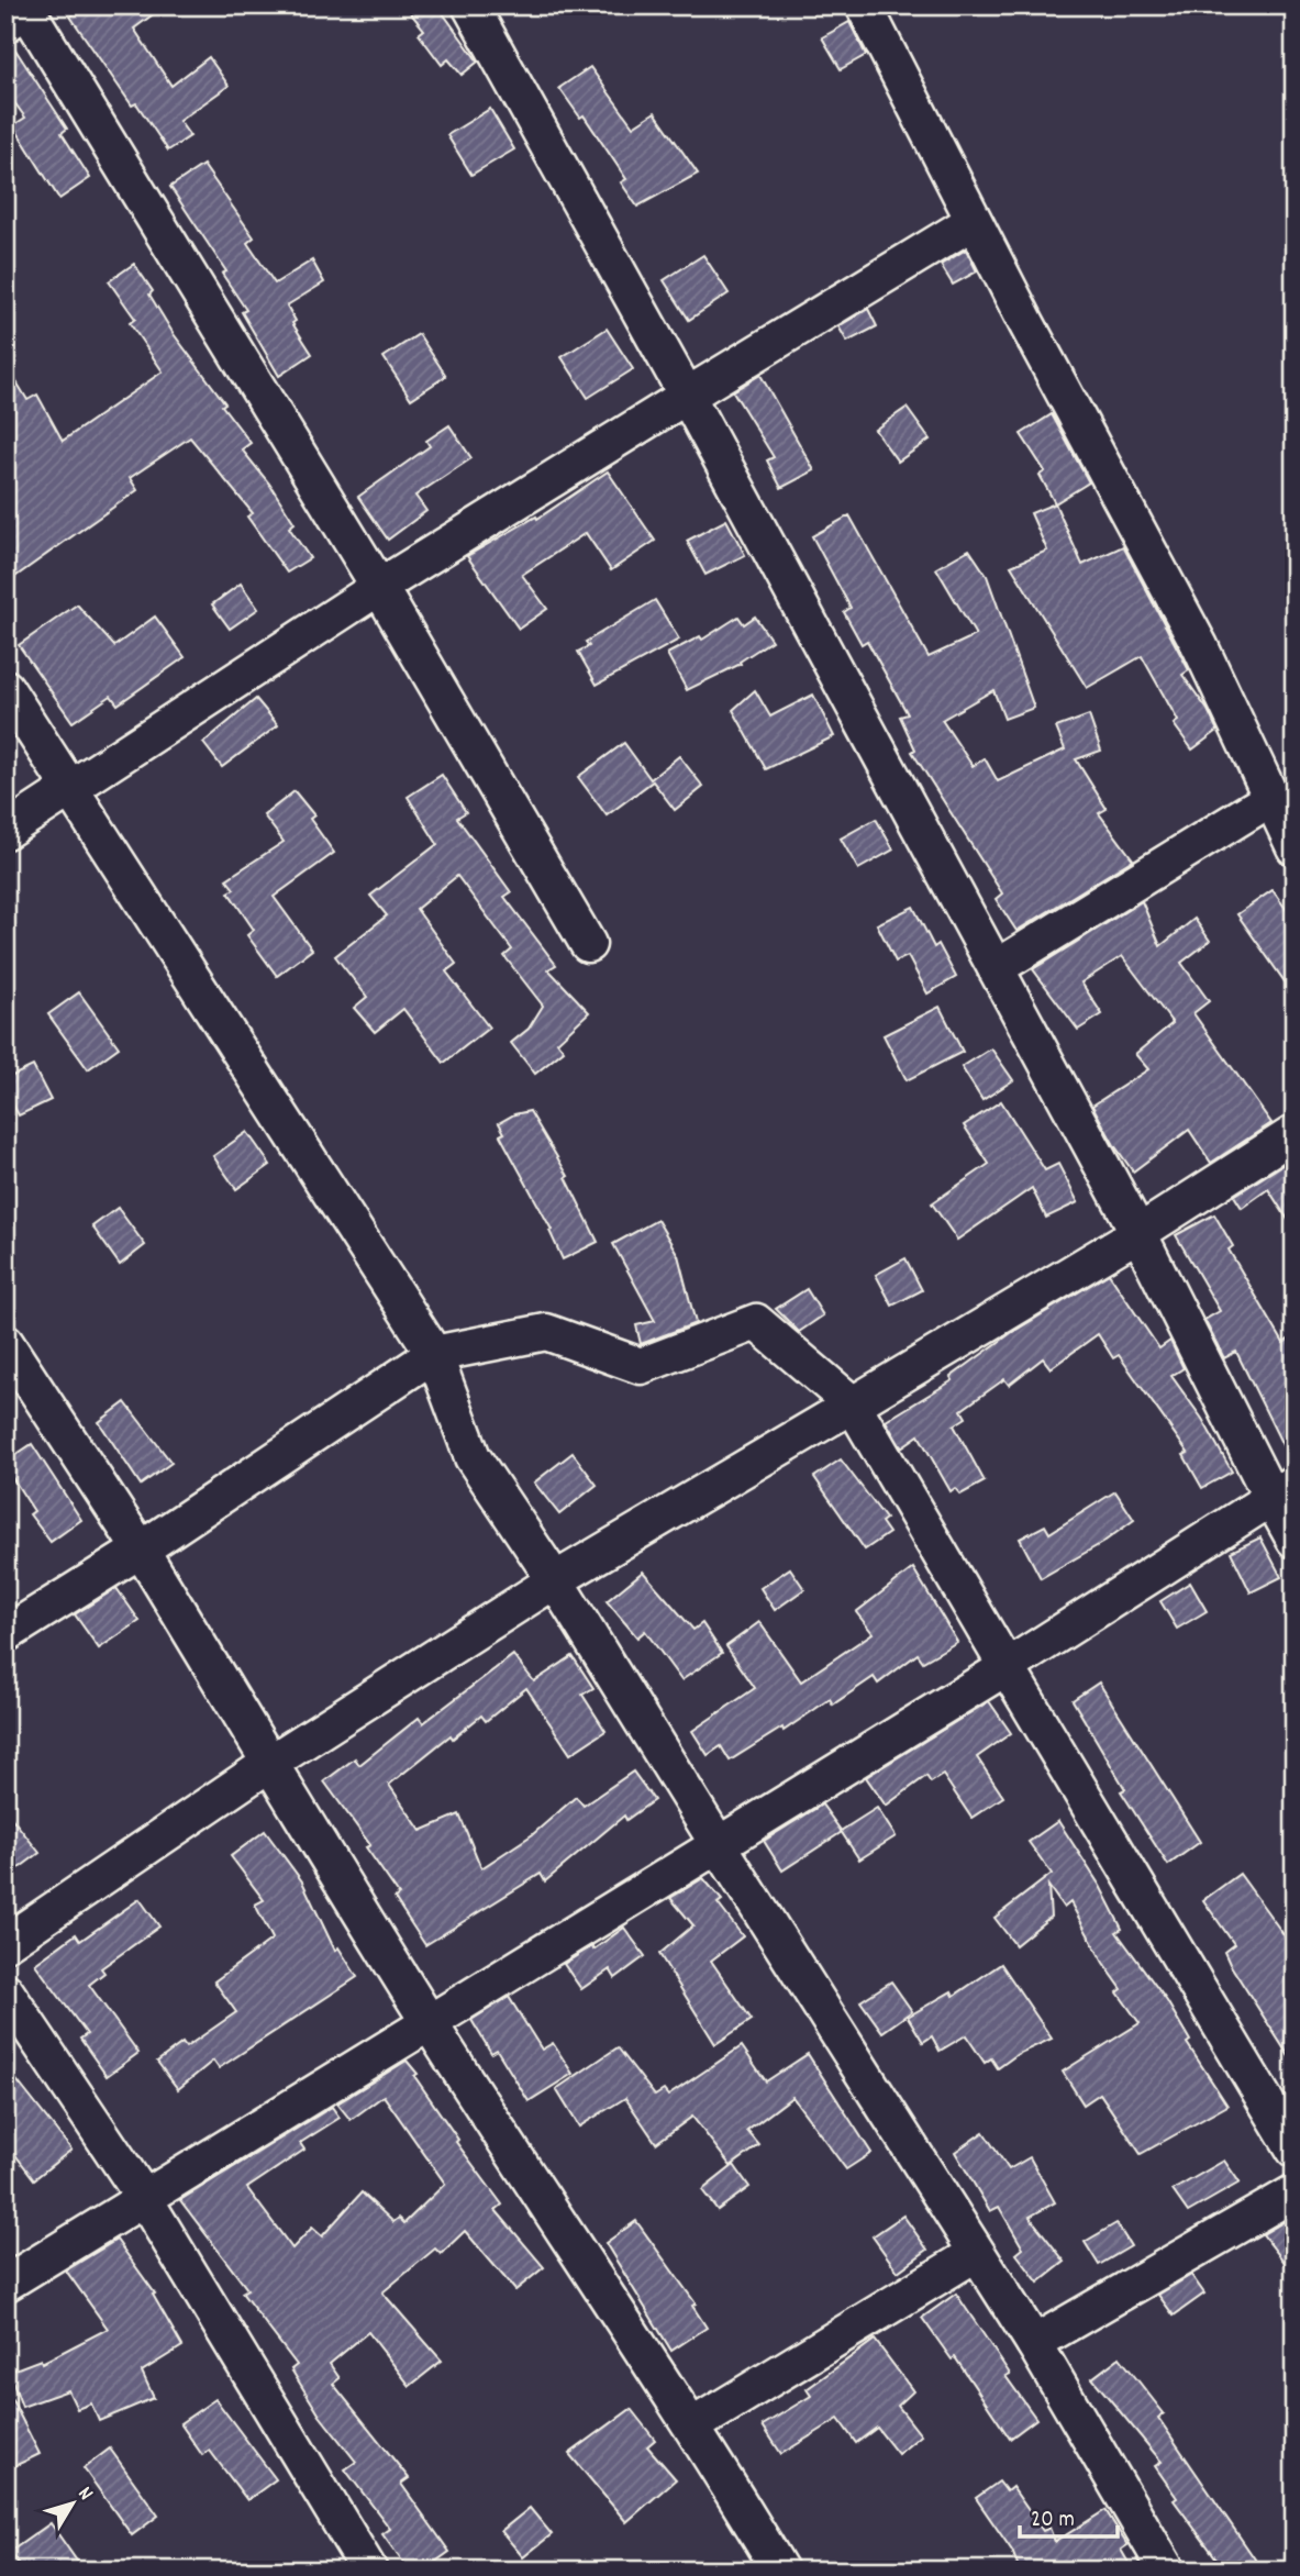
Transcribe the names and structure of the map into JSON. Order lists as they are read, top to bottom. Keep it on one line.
{"scale_bar":"20 m","north":"top right"}
